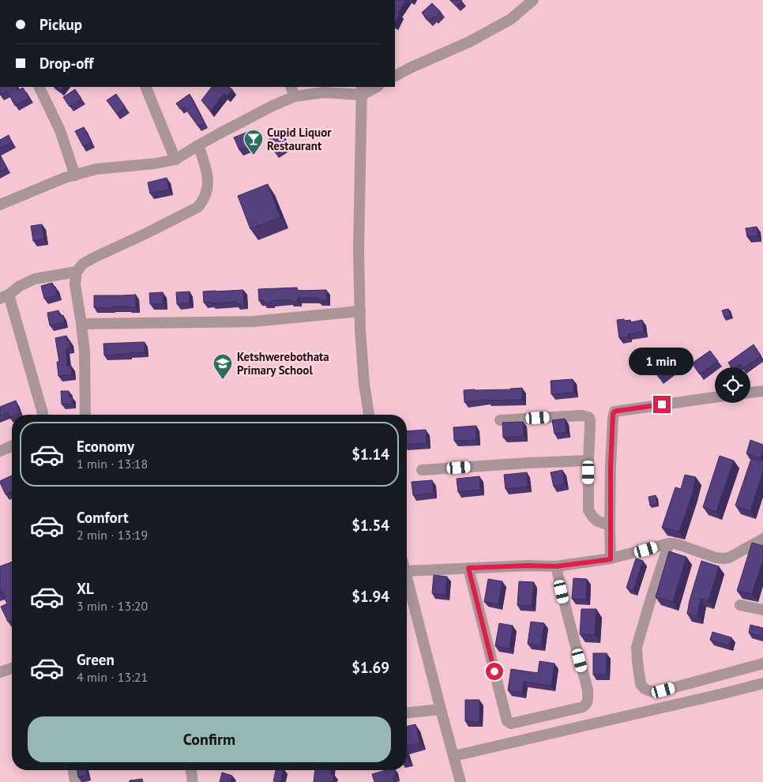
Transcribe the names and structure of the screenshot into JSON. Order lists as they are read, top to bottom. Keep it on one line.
{"places":{"bar":["Cupid Liquor Restaurant"],"school or university":["Ketshwerebothata Primary School"]},"page":{"banner":["Pickup","Drop-off"],"bubble":"1 min","list":[{"name":"Economy","note":"1 min · 13:18","value":"$1.14"},{"name":"Comfort","note":"2 min · 13:19","value":"$1.54"},{"name":"XL","note":"3 min · 13:20","value":"$1.94"},{"name":"Green","note":"4 min · 13:21","value":"$1.69"}],"buttons":"Confirm"}}
